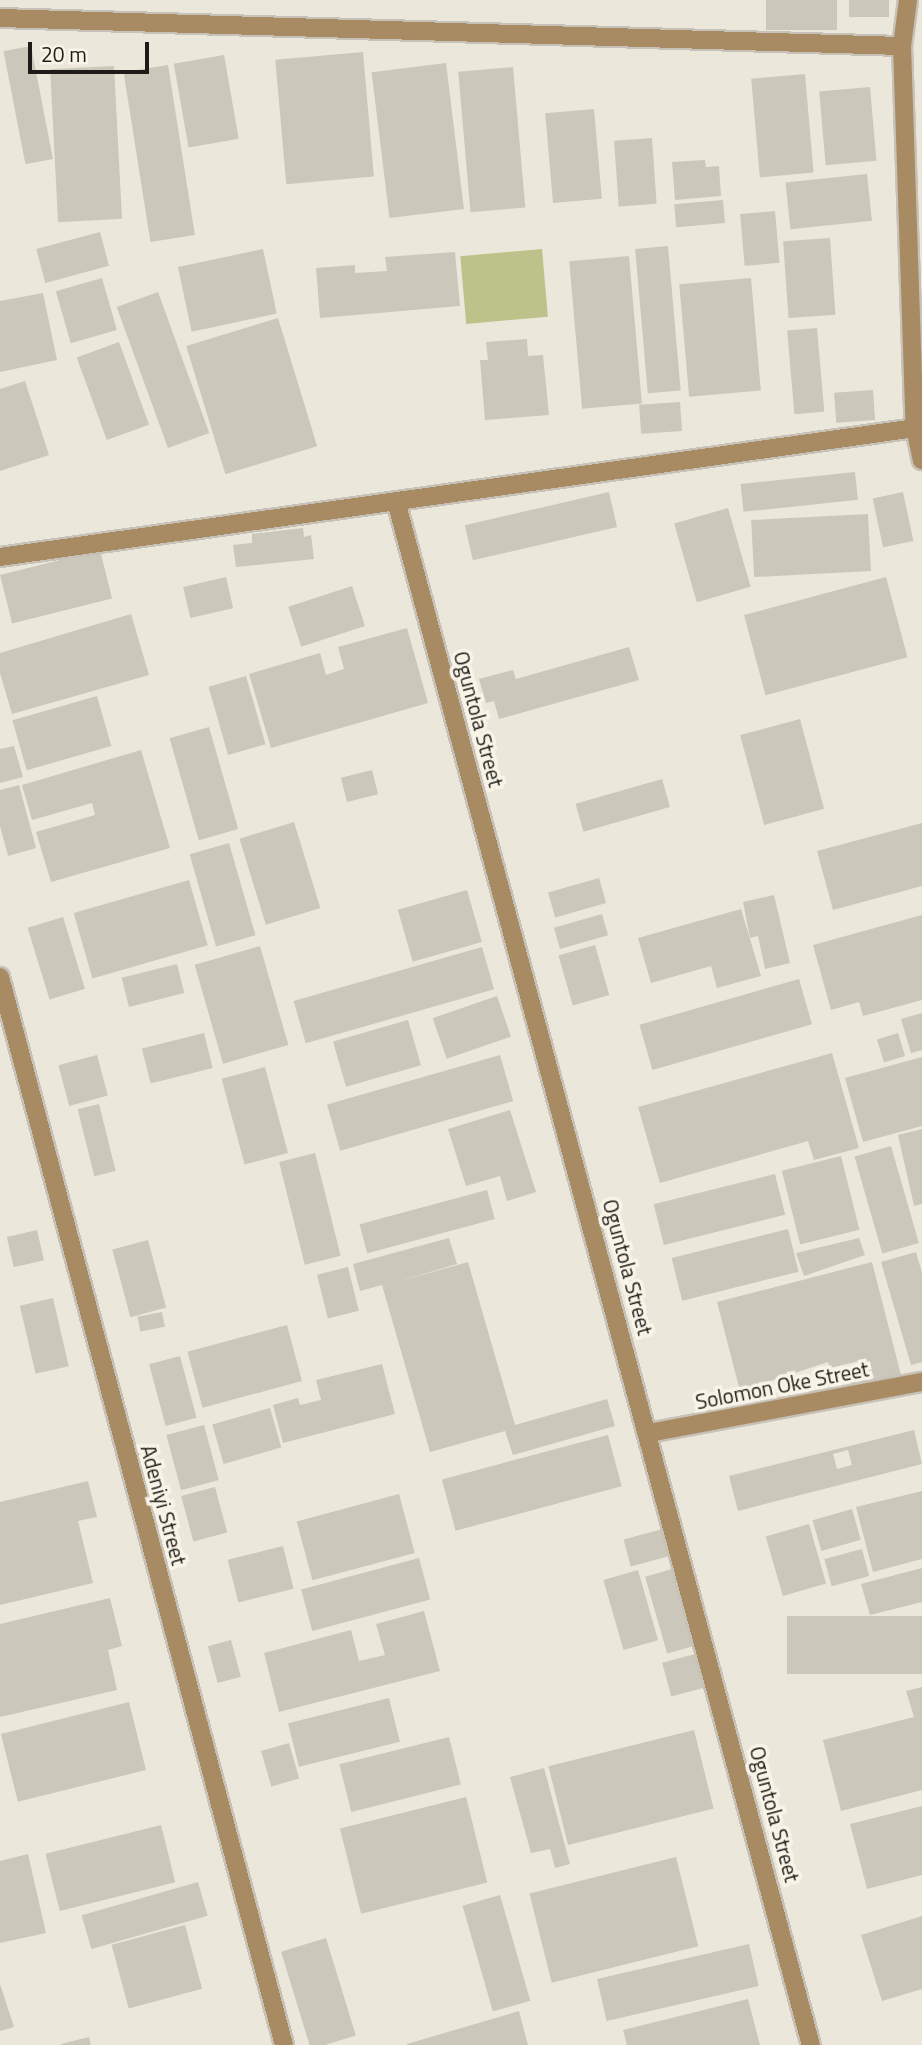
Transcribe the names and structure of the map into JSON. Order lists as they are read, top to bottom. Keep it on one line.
{"streets":{"street":["Oguntola Street","Solomon Oke Street","Adeniyi Street"]},"crossings":[["Oguntola Street","Solomon Oke Street"]],"scale_bar":"20 m"}
